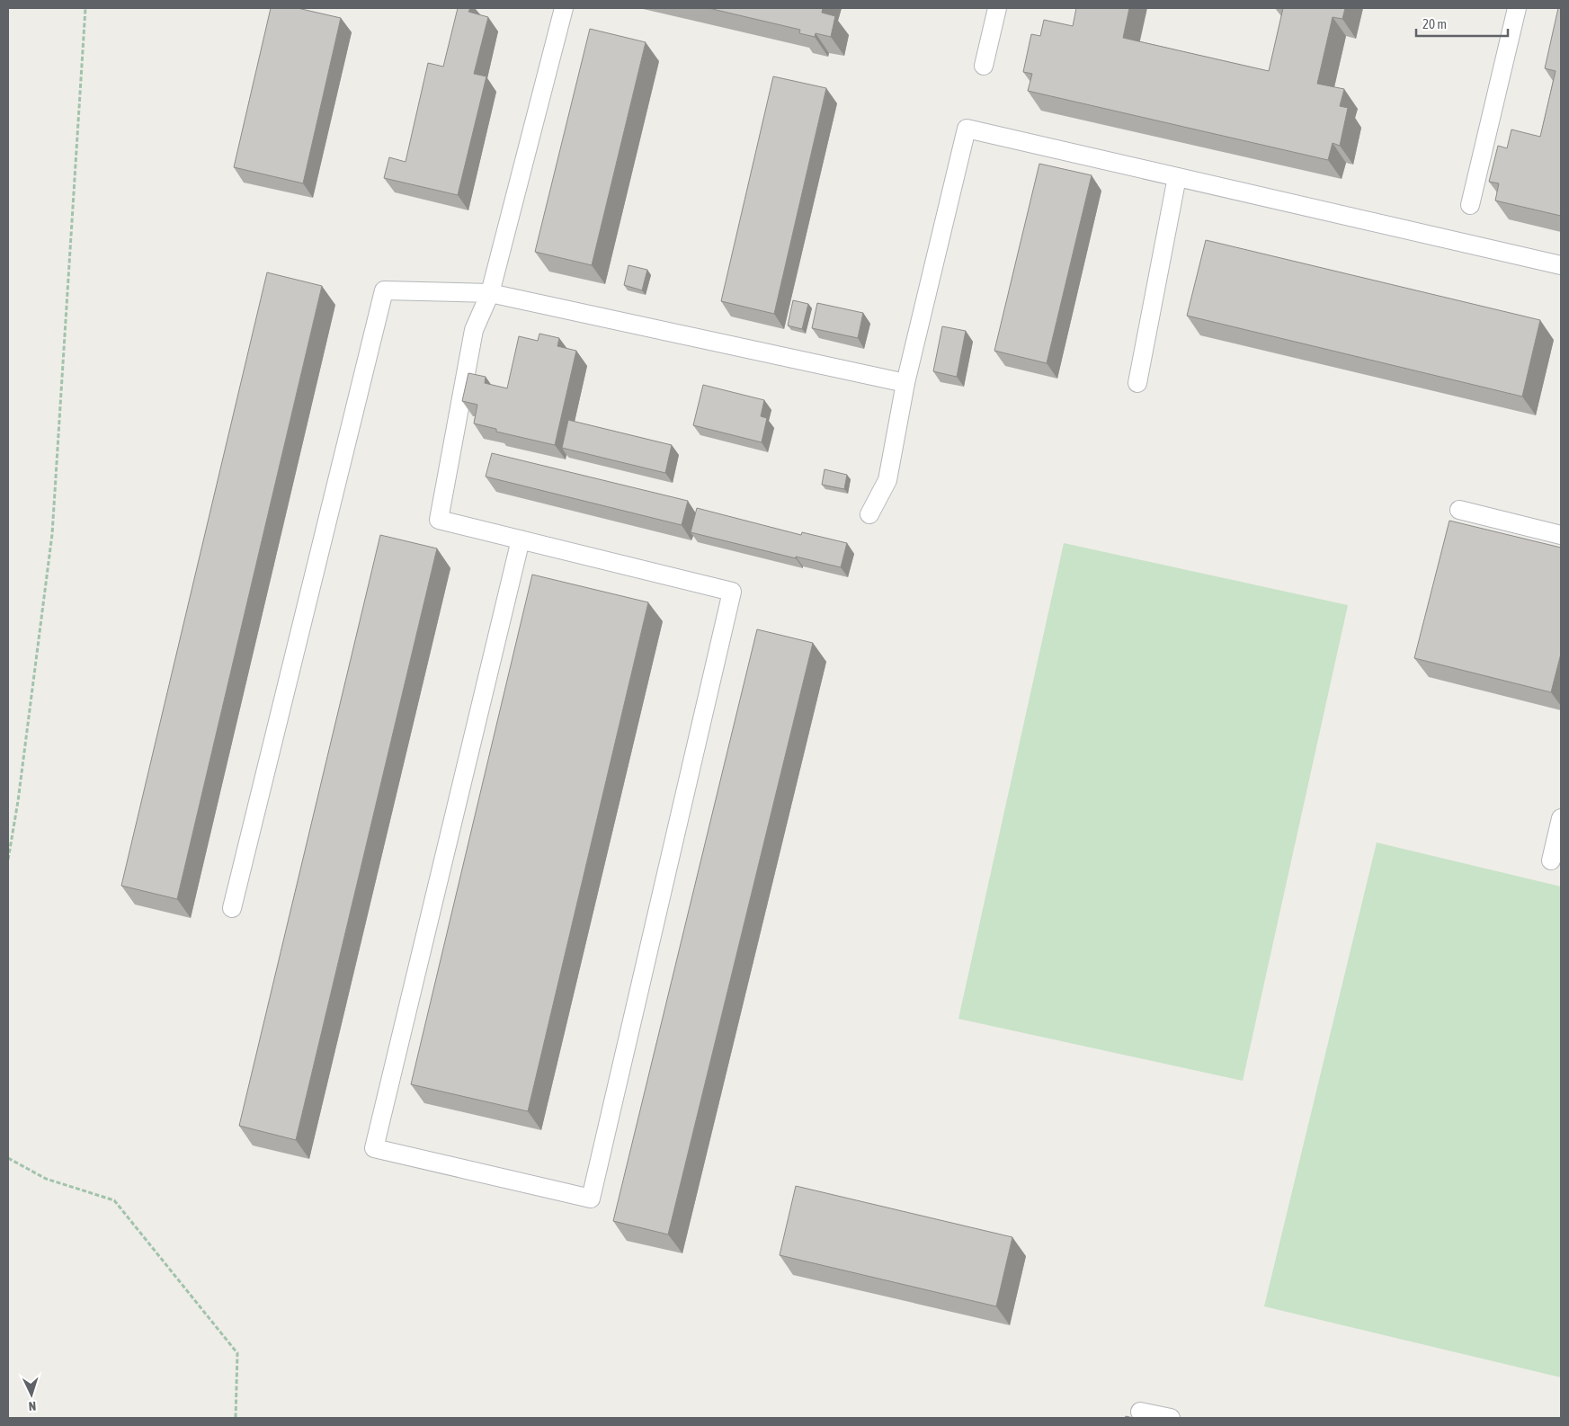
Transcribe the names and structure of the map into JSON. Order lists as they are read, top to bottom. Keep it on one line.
{"scale_bar":"20 m","north":"bottom"}
